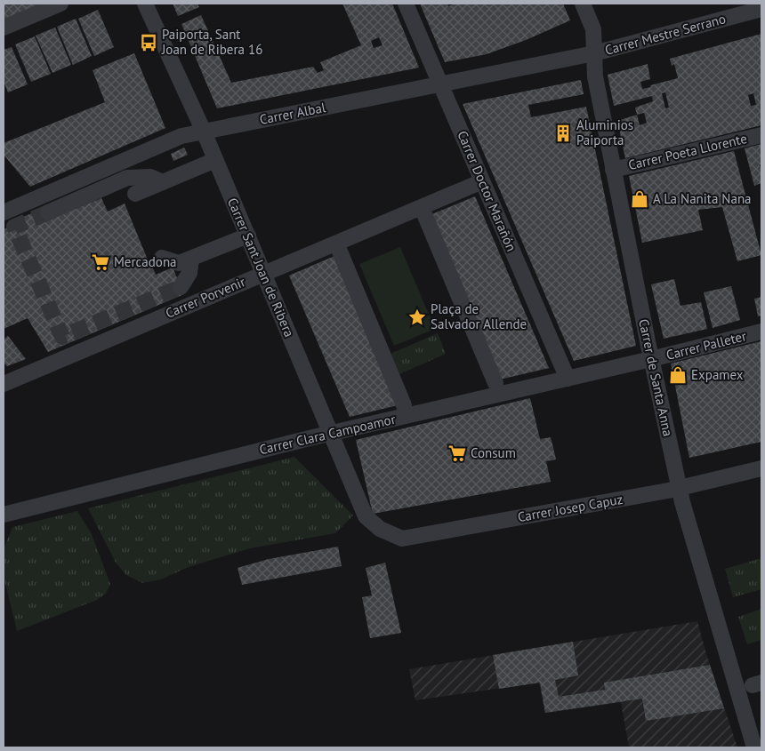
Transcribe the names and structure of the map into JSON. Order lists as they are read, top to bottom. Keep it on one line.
{"streets":{"street":["Carrer Mestre Serrano","Carrer Albal","Carrer Poeta Llorente","Carrer Doctor Marañón","Carrer Sant Joan de Ribera","Carrer Porvenir","Carrer Palleter","Carrer de Santa Anna","Carrer Clara Campoamor","Carrer Josep Capuz"]},"crossings":[["Carrer Mestre Serrano","Carrer Albal"],["Carrer Mestre Serrano","Carrer de Santa Anna"],["Carrer Albal","Carrer Doctor Marañón"],["Carrer Albal","Carrer Sant Joan de Ribera"],["Carrer Albal","Carrer de Santa Anna"],["Carrer Poeta Llorente","Carrer de Santa Anna"],["Carrer Doctor Marañón","Carrer Porvenir"],["Carrer Doctor Marañón","Carrer Clara Campoamor"],["Carrer Sant Joan de Ribera","Carrer Porvenir"],["Carrer Sant Joan de Ribera","Carrer Clara Campoamor"],["Carrer Sant Joan de Ribera","Carrer Josep Capuz"],["Carrer Palleter","Carrer de Santa Anna"],["Carrer Palleter","Carrer Clara Campoamor"],["Carrer de Santa Anna","Carrer Clara Campoamor"],["Carrer de Santa Anna","Carrer Josep Capuz"]],"places":{"bus stop":["Paiporta, Sant Joan de Ribera 16"],"building":["Aluminios Paiporta"],"shop":["A La Nanita Nana","Expamex"],"supermarket":["Mercadona","Consum"],"place":["Plaça de Salvador Allende"]}}
